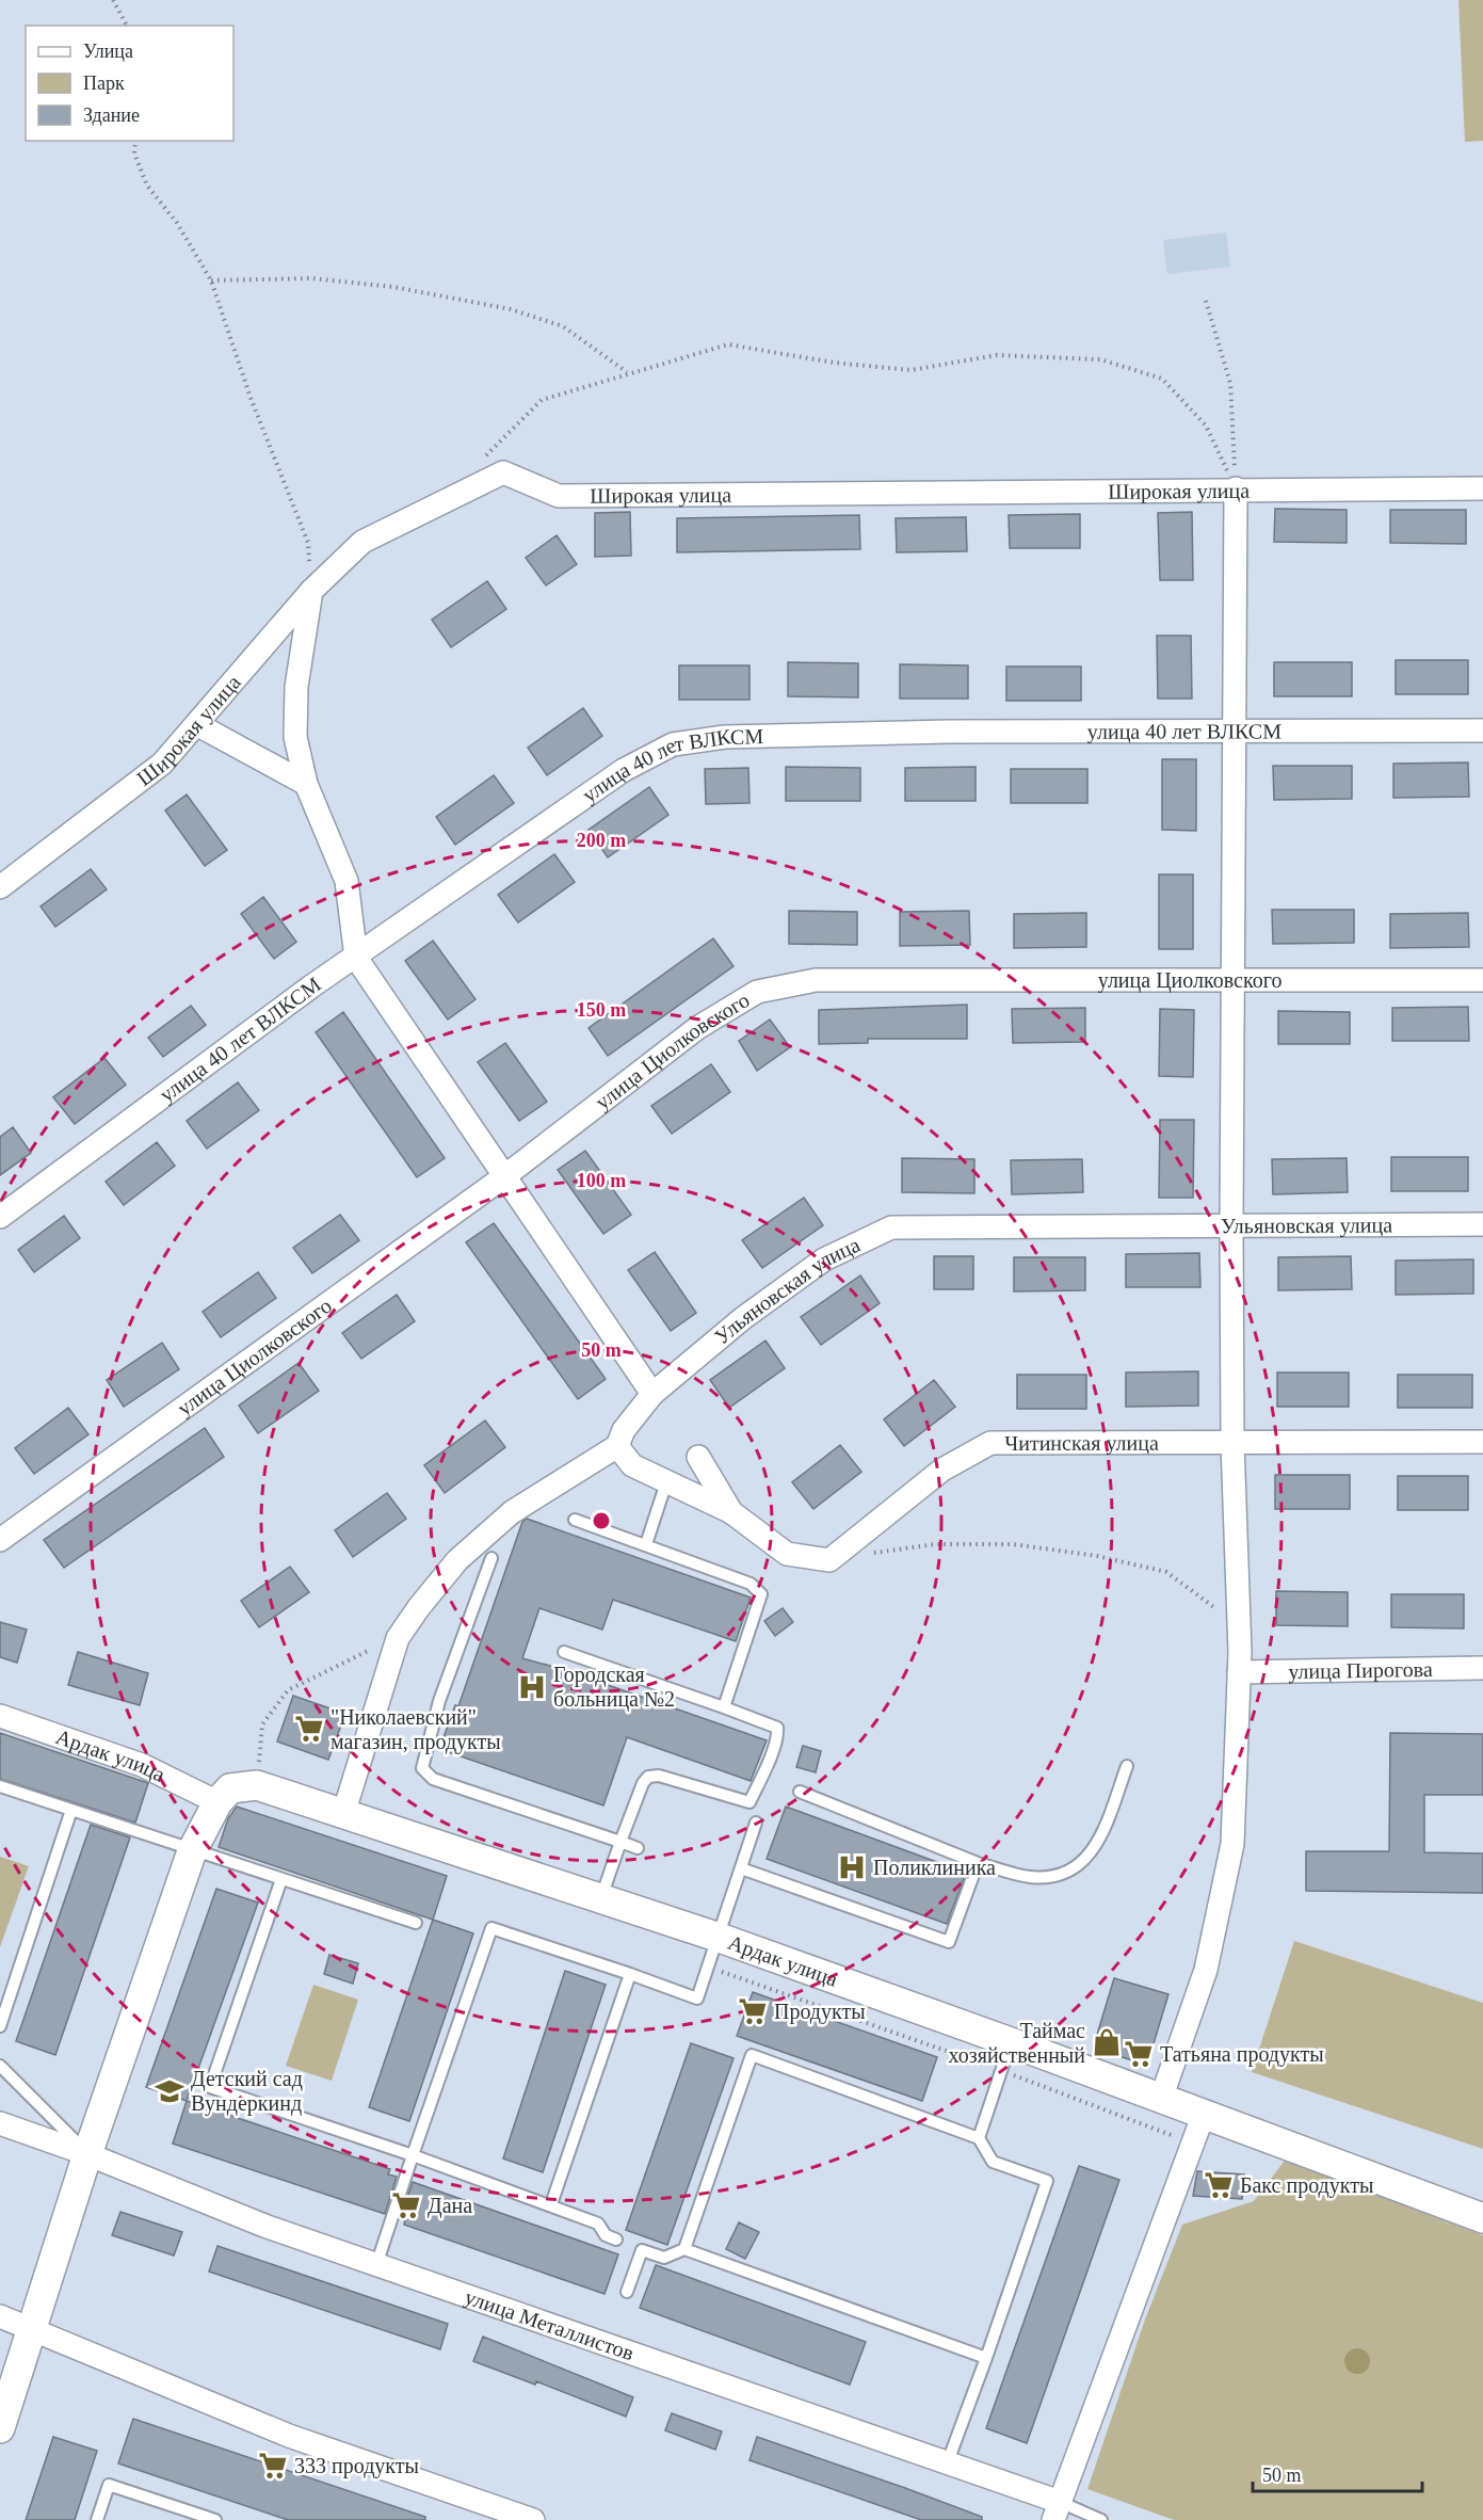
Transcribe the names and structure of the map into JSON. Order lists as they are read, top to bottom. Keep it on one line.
{"streets":{"street":["Широкая улица","улица 40 лет ВЛКСМ","улица Циолковского","Ульяновская улица","Читинская улица","улица Пирогова","Ардак улица","улица Металлистов"]},"crossings":[["Ульяновская улица","Ардак улица"]],"places":{"hospital":["Городская больница №2","Поликлиника"],"supermarket":["\"Николаевский\" магазин, продукты","Продукты","Татьяна продукты","Бакс продукты","Дана","333 продукты"],"shop":["Таймас хозяйственный"],"school or university":["Детский сад Вундеркинд"]},"legend":["Улица","Парк","Здание"],"scale_bar":"50 m","rings":["200 m","150 m","100 m","50 m"]}
